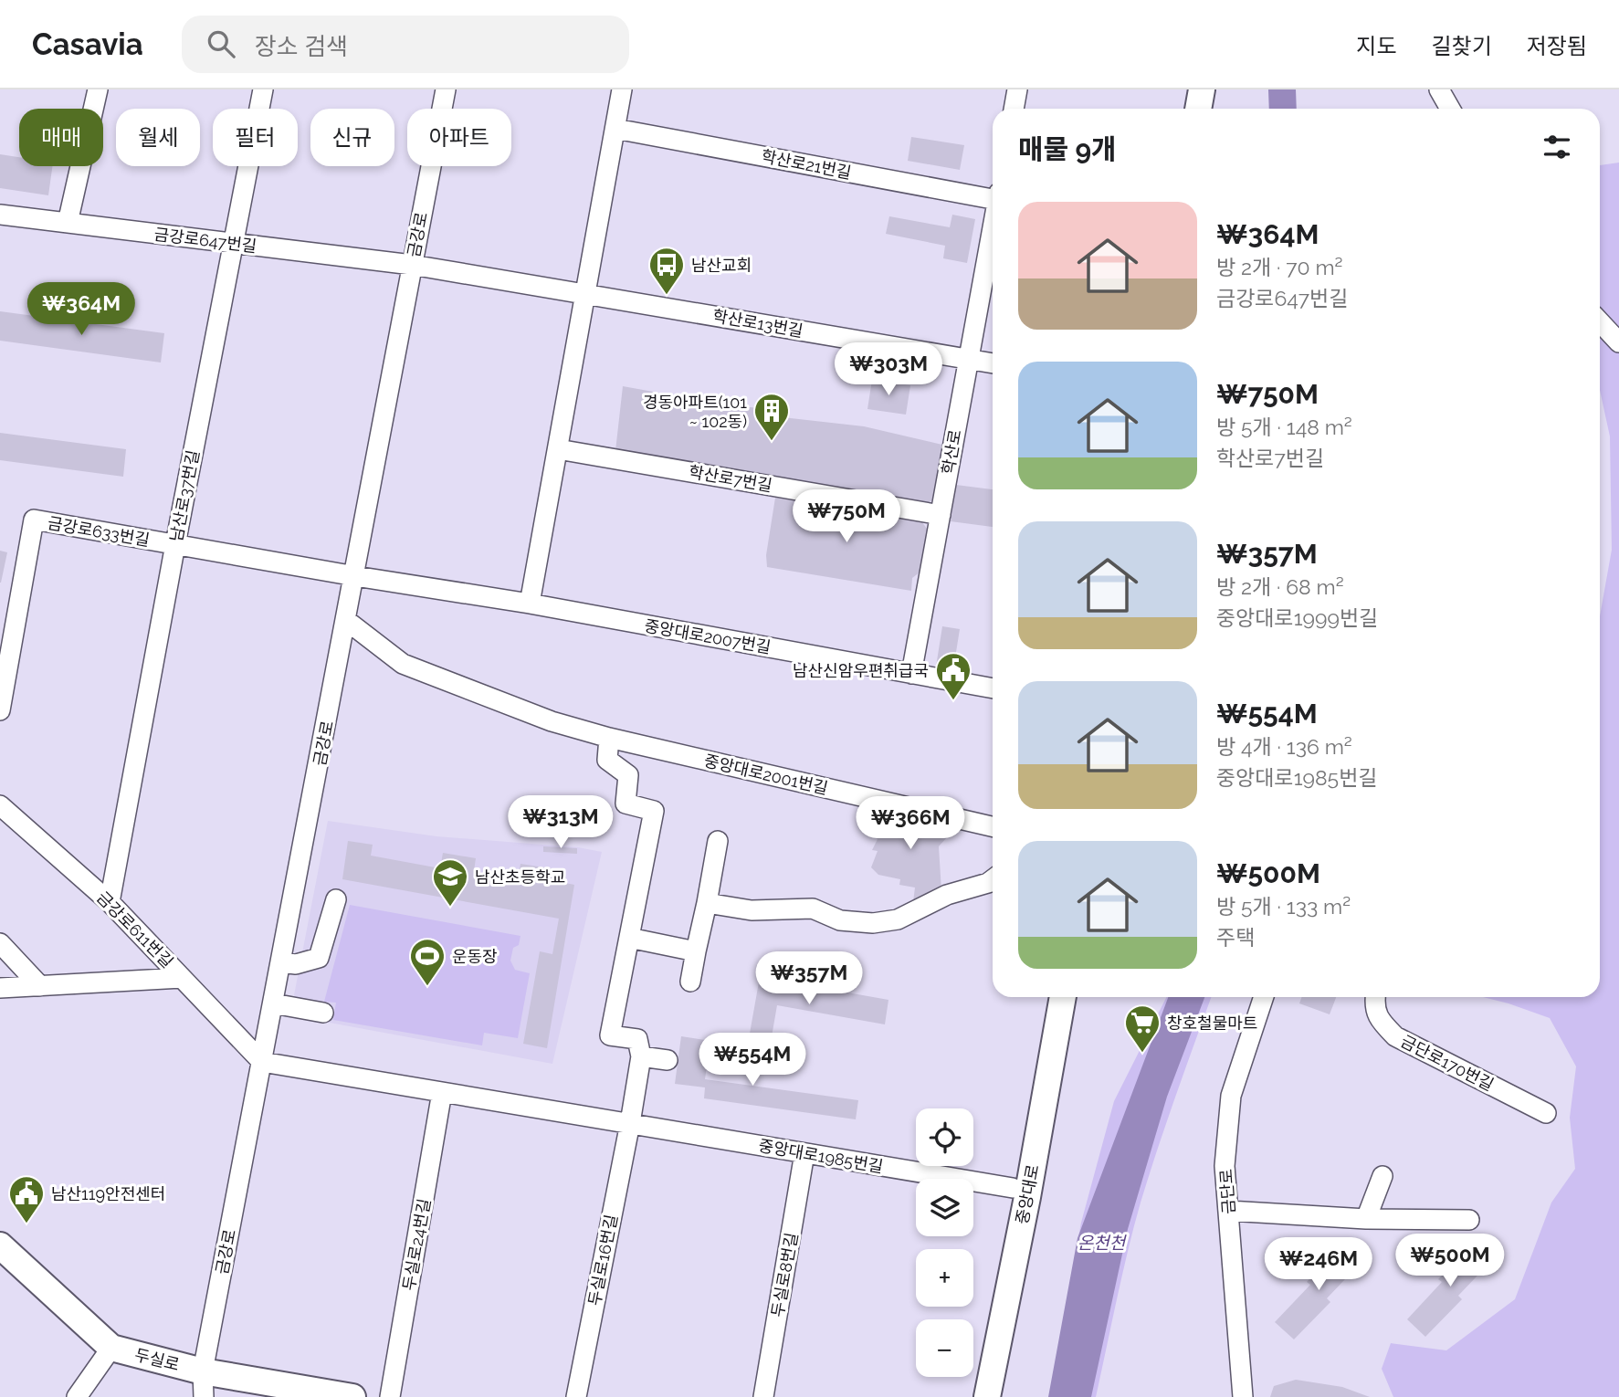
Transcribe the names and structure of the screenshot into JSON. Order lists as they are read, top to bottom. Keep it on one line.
{"streets":{"main road":["중앙대로","두실로"],"street":["학산로21번길","금강로","금강로647번길","학산로13번길","학산로","학산로7번길","남산로37번길","금강로633번길","중앙대로2007번길","중앙대로2001번길","금강로611번길","금단로170번길","중앙대로1985번길","금단로","두실로24번길","두실로16번길","두실로8번길"]},"crossings":[["금강로","금강로647번길"],["금강로","학산로13번길"],["금강로","금강로633번길"],["금강로","중앙대로2007번길"],["금강로","중앙대로2001번길"],["금강로","금강로611번길"],["금강로","중앙대로1985번길"],["금강로","두실로"],["금강로647번길","학산로13번길"],["금강로647번길","남산로37번길"],["학산로13번길","학산로"],["학산로","학산로7번길"],["학산로","중앙대로2007번길"],["남산로37번길","금강로633번길"],["남산로37번길","금강로611번길"],["금강로633번길","중앙대로2007번길"],["금강로611번길","중앙대로1985번길"],["중앙대로1985번길","중앙대로"],["중앙대로1985번길","두실로24번길"],["중앙대로1985번길","두실로16번길"],["중앙대로1985번길","두실로8번길"]],"water":["온천천"],"places":{"bus stop":["남산교회"],"building":["경동아파트(101 ~ 102동)"],"public building":["남산신암우편취급국","남산119안전센터"],"school or university":["남산초등학교"],"sports":["운동장"],"supermarket":["창호철물마트"]},"page":{"header":"Casavia","search":"장소 검색","nav":["지도","길찾기","저장됨"],"chip":["매매","월세","필터","신규","아파트"],"heading":"매물 9개","list":[{"name":"₩364M","note":"방 2개 · 70 m² · 금강로647번길"},{"name":"₩750M","note":"방 5개 · 148 m² · 학산로7번길"},{"name":"₩357M","note":"방 2개 · 68 m² · 중앙대로1999번길"},{"name":"₩554M","note":"방 4개 · 136 m² · 중앙대로1985번길"},{"name":"₩500M","note":"방 5개 · 133 m² · 주택"}],"price":["₩364M","₩303M","₩750M","₩313M","₩366M","₩357M","₩554M","₩500M","₩246M"],"map_buttons":["+","−"]}}
